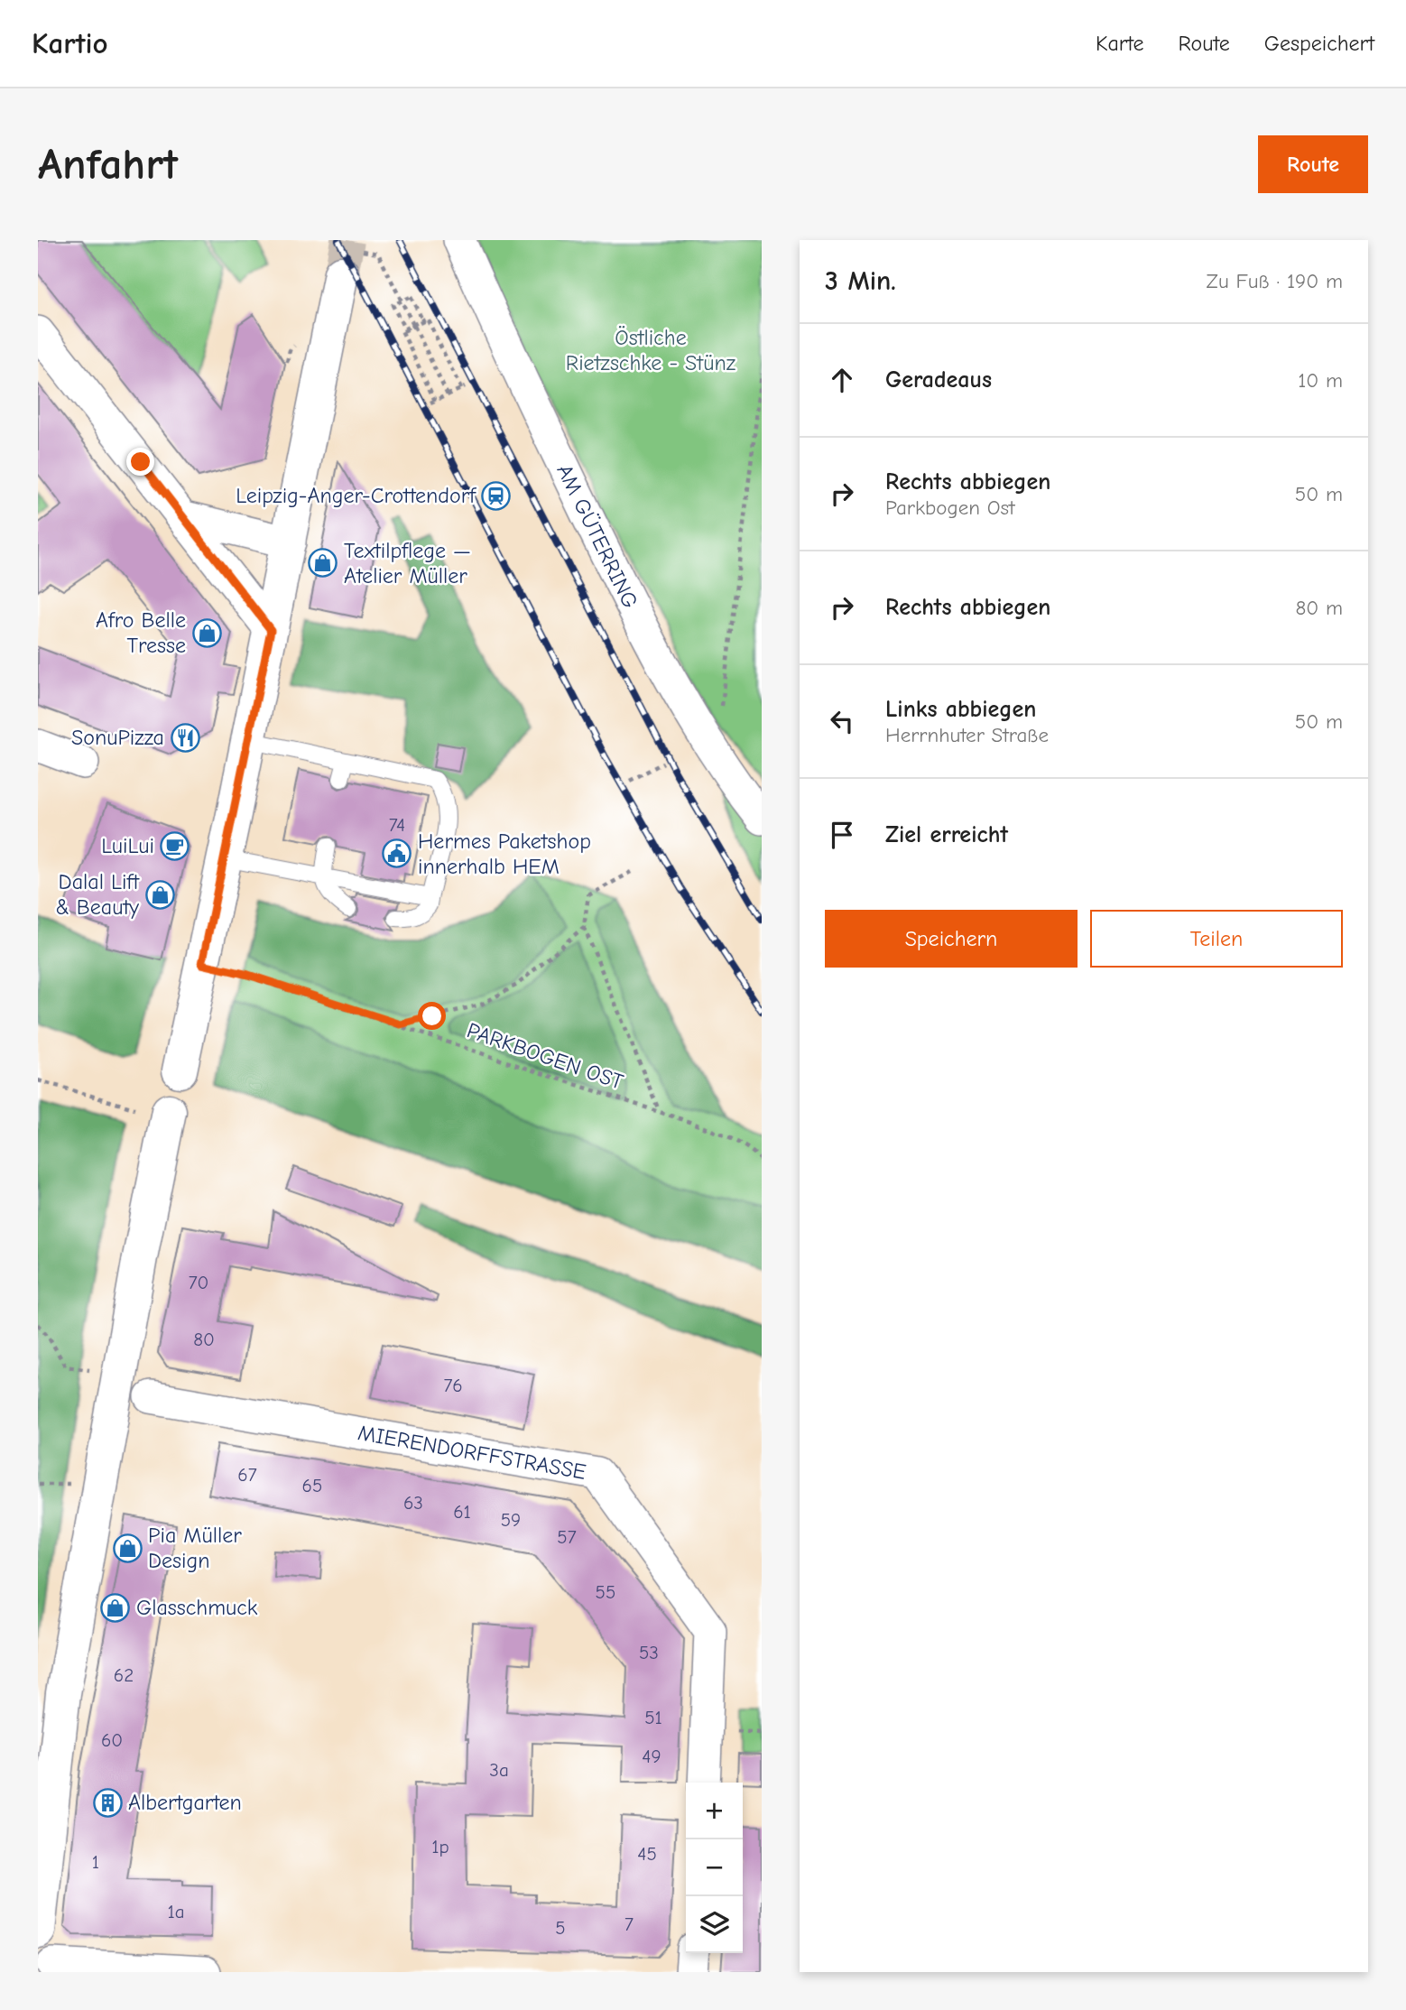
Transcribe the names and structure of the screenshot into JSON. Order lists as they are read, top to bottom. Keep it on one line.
{"streets":{"street":["AM GÜTERRING","MIERENDORFFSTRASSE"],"path":["PARKBOGEN OST"]},"parks":["Östliche Rietzschke - Stünz"],"places":{"station":["Leipzig-Anger-Crottendorf"],"shop":["Textilpflege — Atelier Müller","Afro Belle Tresse","Dalal Lift & Beauty","Pia Müller Design","Glasschmuck"],"restaurant":["SonuPizza"],"cafe":["LuiLui"],"public building":["Hermes Paketshop innerhalb HEM"],"building":["Albertgarten"]},"house_numbers":["74","70","80","76","67","65","63","61","59","57","55","53","62","51","60","49","3a","1p","45","1","1a","7","5"],"page":{"header":"Kartio","nav":["Karte","Route","Gespeichert"],"buttons":["Route",["Speichern","Teilen"]],"title":"Anfahrt","heading":["3 Min.","Zu Fuß · 190 m"],"list":[["Geradeaus","10 m"],["Rechts abbiegen","Parkbogen Ost","50 m"],["Rechts abbiegen","80 m"],["Links abbiegen","Herrnhuter Straße","50 m"],"Ziel erreicht"],"map_buttons":["+","−"]}}
